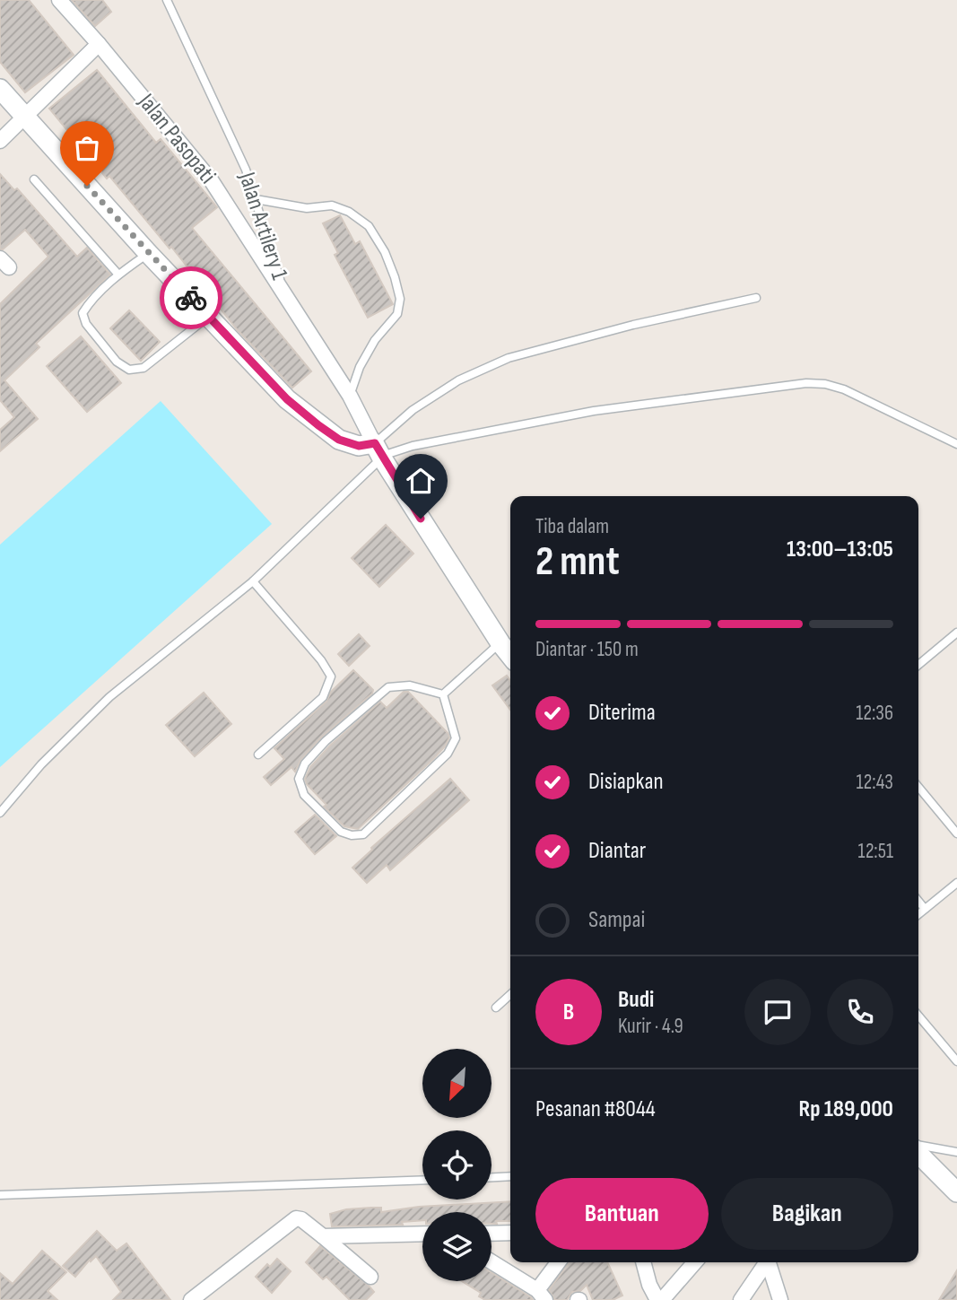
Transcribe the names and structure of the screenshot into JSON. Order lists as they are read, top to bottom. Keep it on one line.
{"streets":{"street":["Jalan Pasopati","Jalan Artilery 1"]},"crossings":[["Jalan Pasopati","Jalan Artilery 1"]],"north":"bottom left","page":{"heading":["2 mnt","Tiba dalam","13:00–13:05"],"panel":["Budi","Kurir · 4.9","Pesanan #8044","Rp 189,000"],"bar":"Diantar · 150 m","list":[["Diterima","12:36"],["Disiapkan","12:43"],["Diantar","12:51"],"Sampai"],"round":"B","buttons":["Bantuan","Bagikan"]}}
